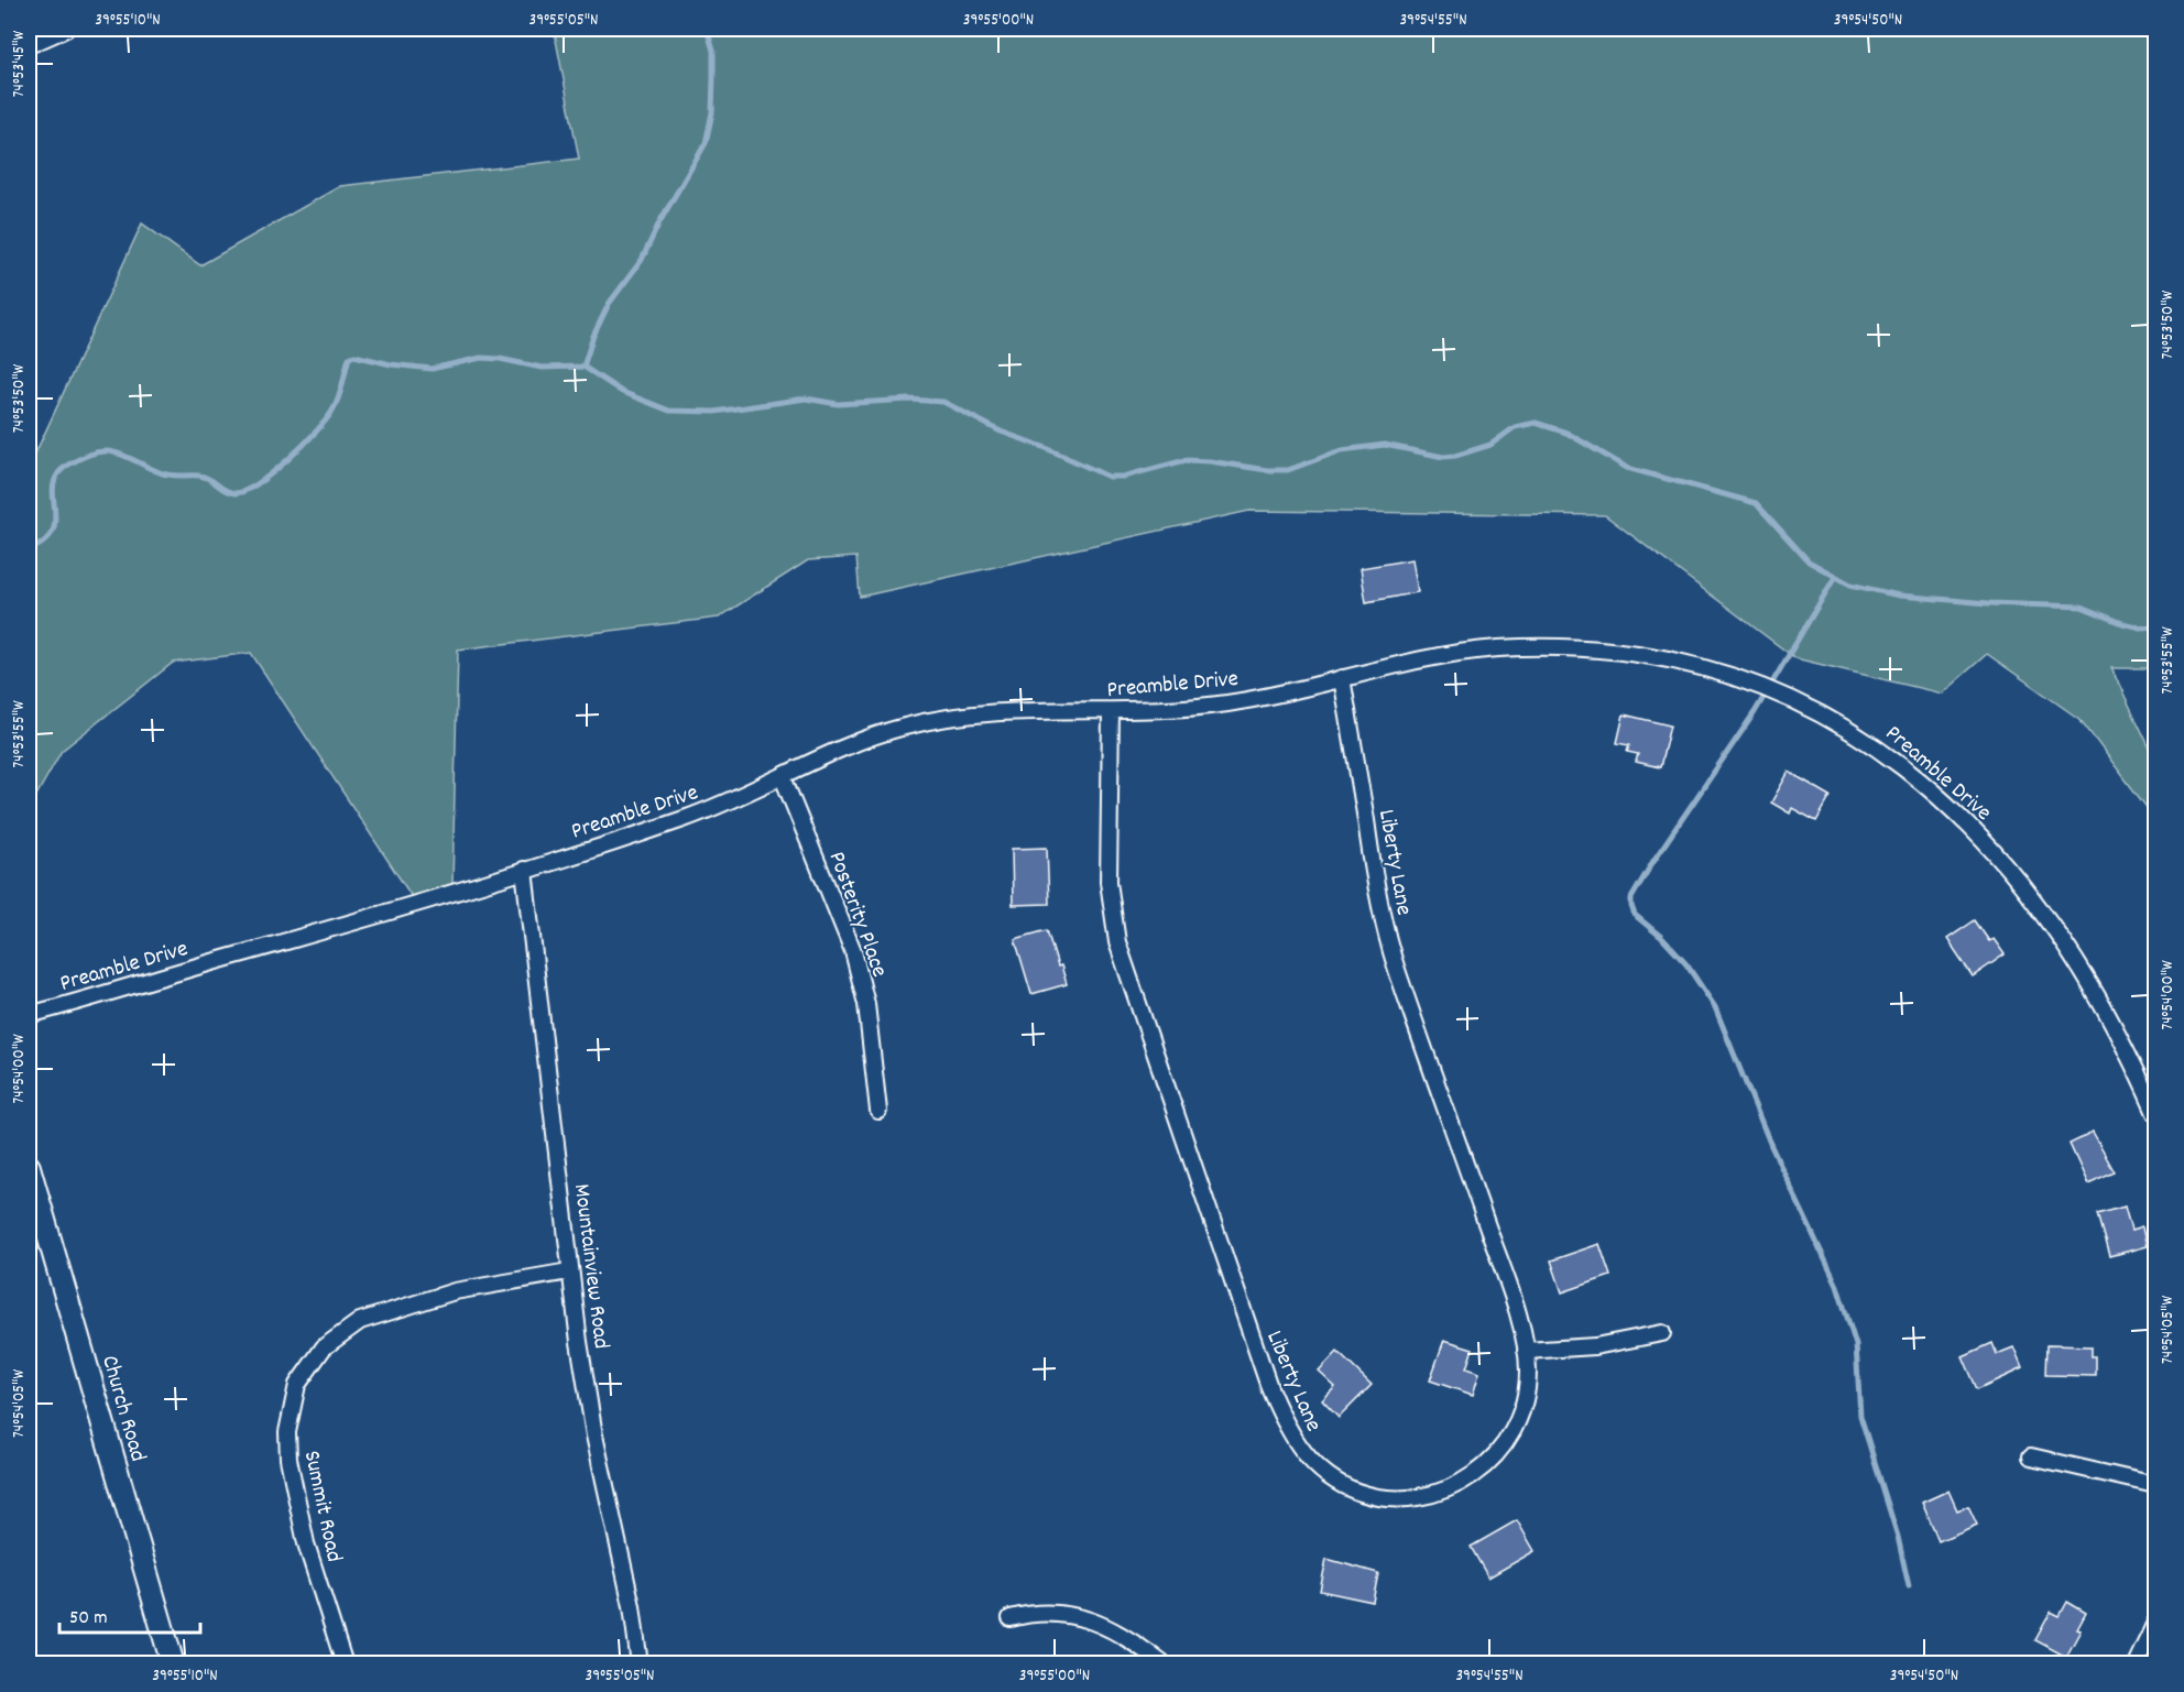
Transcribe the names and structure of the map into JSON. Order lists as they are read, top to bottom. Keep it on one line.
{"streets":{"main road":["Church Road"],"street":["Preamble Drive","Liberty Lane","Posterity Place","Mountainview Road","Summit Road"]},"crossings":[["Preamble Drive","Liberty Lane"],["Preamble Drive","Posterity Place"],["Preamble Drive","Mountainview Road"],["Mountainview Road","Summit Road"]],"scale_bar":"50 m","coordinates":["39°55'10\"N","39°55'05\"N","39°55'00\"N","39°54'55\"N","39°54'50\"N","74°53'45\"W","74°53'50\"W","74°53'55\"W","74°54'00\"W","74°54'05\"W"]}
